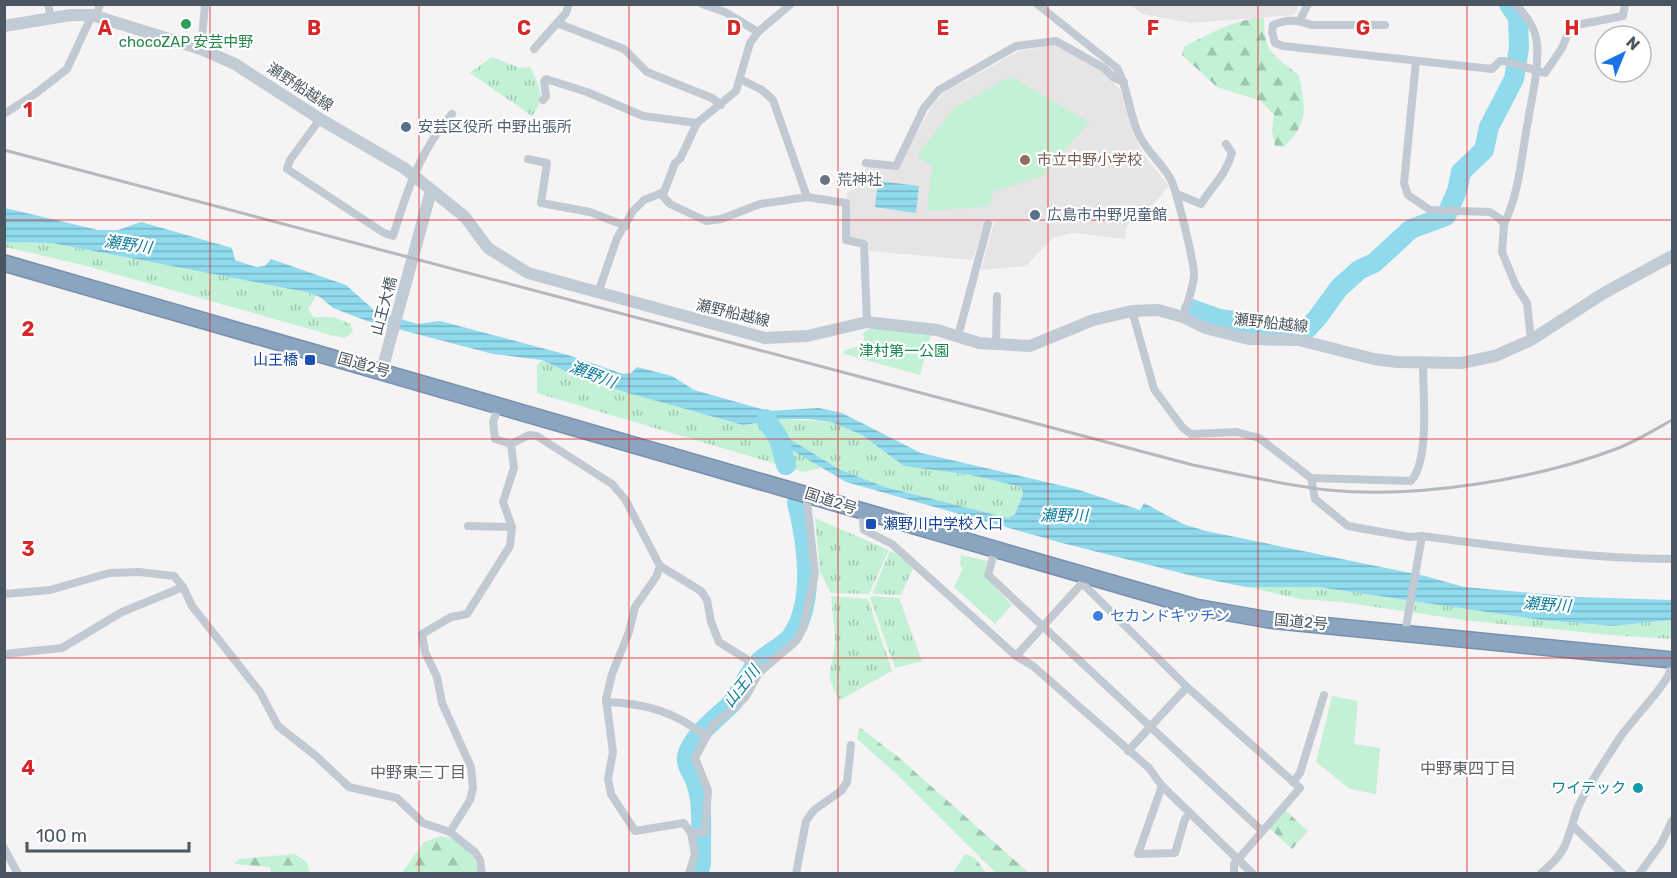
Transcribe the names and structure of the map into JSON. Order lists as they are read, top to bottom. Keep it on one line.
{"streets":{"highway":["国道2号"],"main road":["瀬野船越線","山王大橋"]},"crossings":[["瀬野船越線","山王大橋"],["山王大橋","国道2号"]],"districts":["中野東四丁目","中野東三丁目"],"water":["瀬野川","山王川"],"parks":["津村第一公園"],"places":{"other":["chocoZAP 安芸中野","安芸区役所 中野出張所","市立中野小学校","荒神社","広島市中野児童館","セカンドキッチン","ワイテック"],"transit":["山王橋","瀬野川中学校入口"]},"scale_bar":"100 m","north":"top right","grid":{"columns":["A","B","C","D","E","F","G","H"],"rows":["1","2","3","4"]}}
